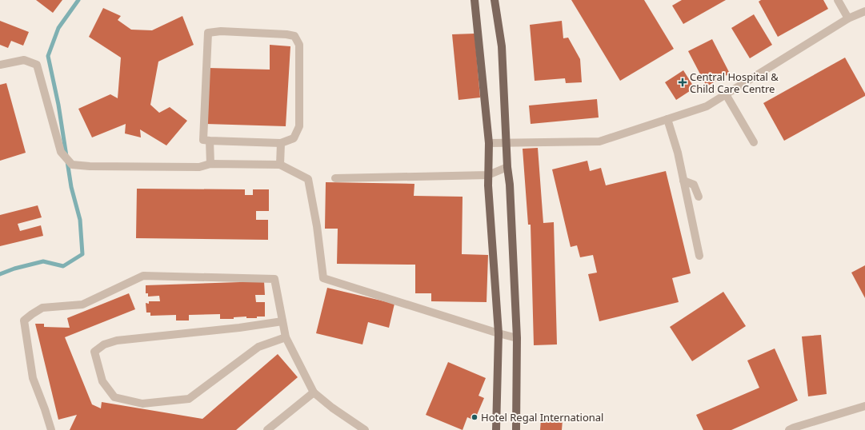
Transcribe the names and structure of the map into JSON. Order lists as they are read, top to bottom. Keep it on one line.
{"places":{"health":["Central Hospital & Child Care Centre"],"other":["Hotel Regal International"]}}
